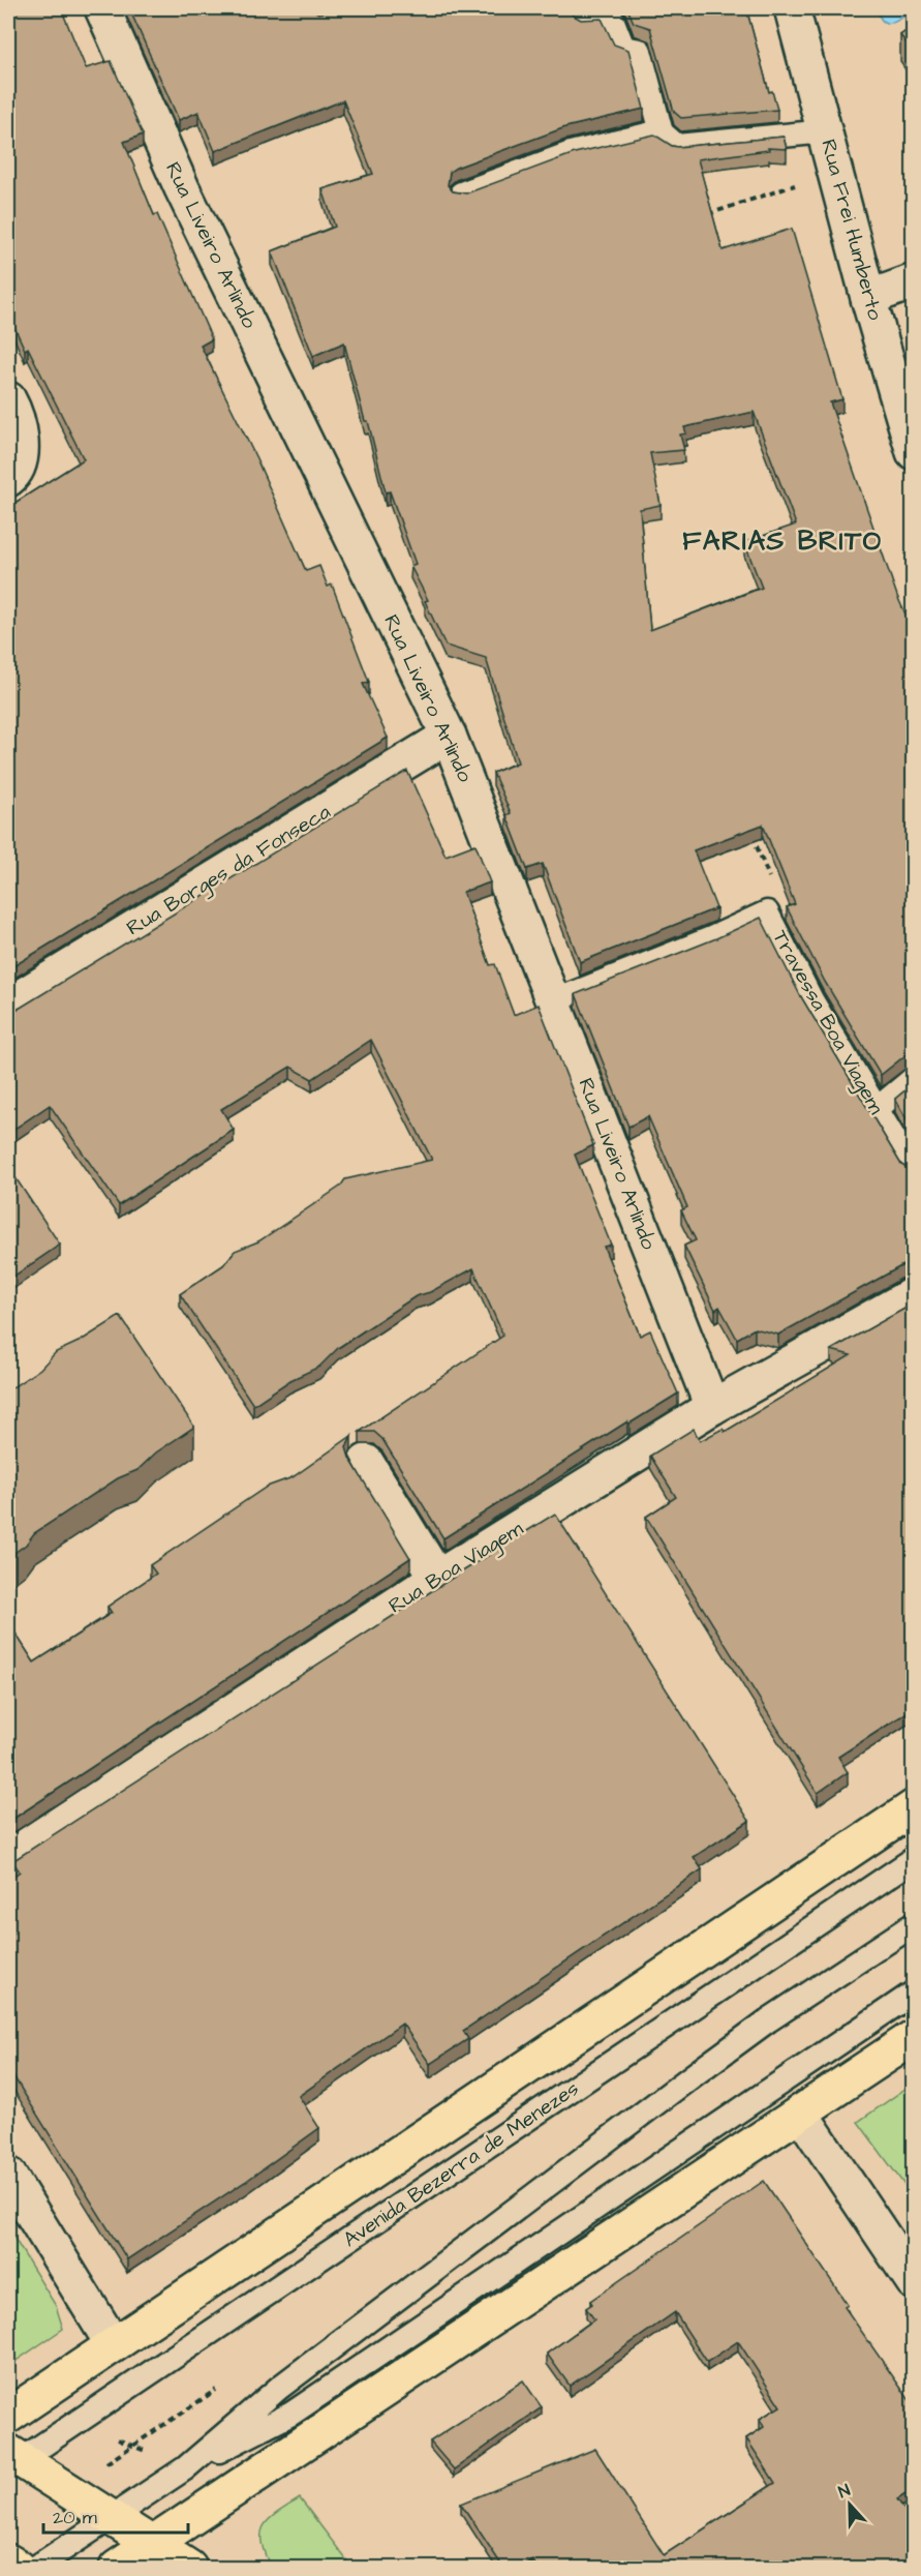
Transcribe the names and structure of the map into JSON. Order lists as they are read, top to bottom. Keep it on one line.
{"streets":{"street":["Rua Frei Humberto","Rua Liveiro Arlindo","Rua Borges da Fonseca","Rua Boa Viagem"],"lane":["Travessa Boa Viagem","Avenida Bezerra de Menezes"]},"crossings":[["Rua Liveiro Arlindo","Rua Borges da Fonseca"],["Rua Liveiro Arlindo","Travessa Boa Viagem"],["Rua Liveiro Arlindo","Rua Boa Viagem"]],"districts":["FARIAS BRITO"],"scale_bar":"20 m","north":"top"}
